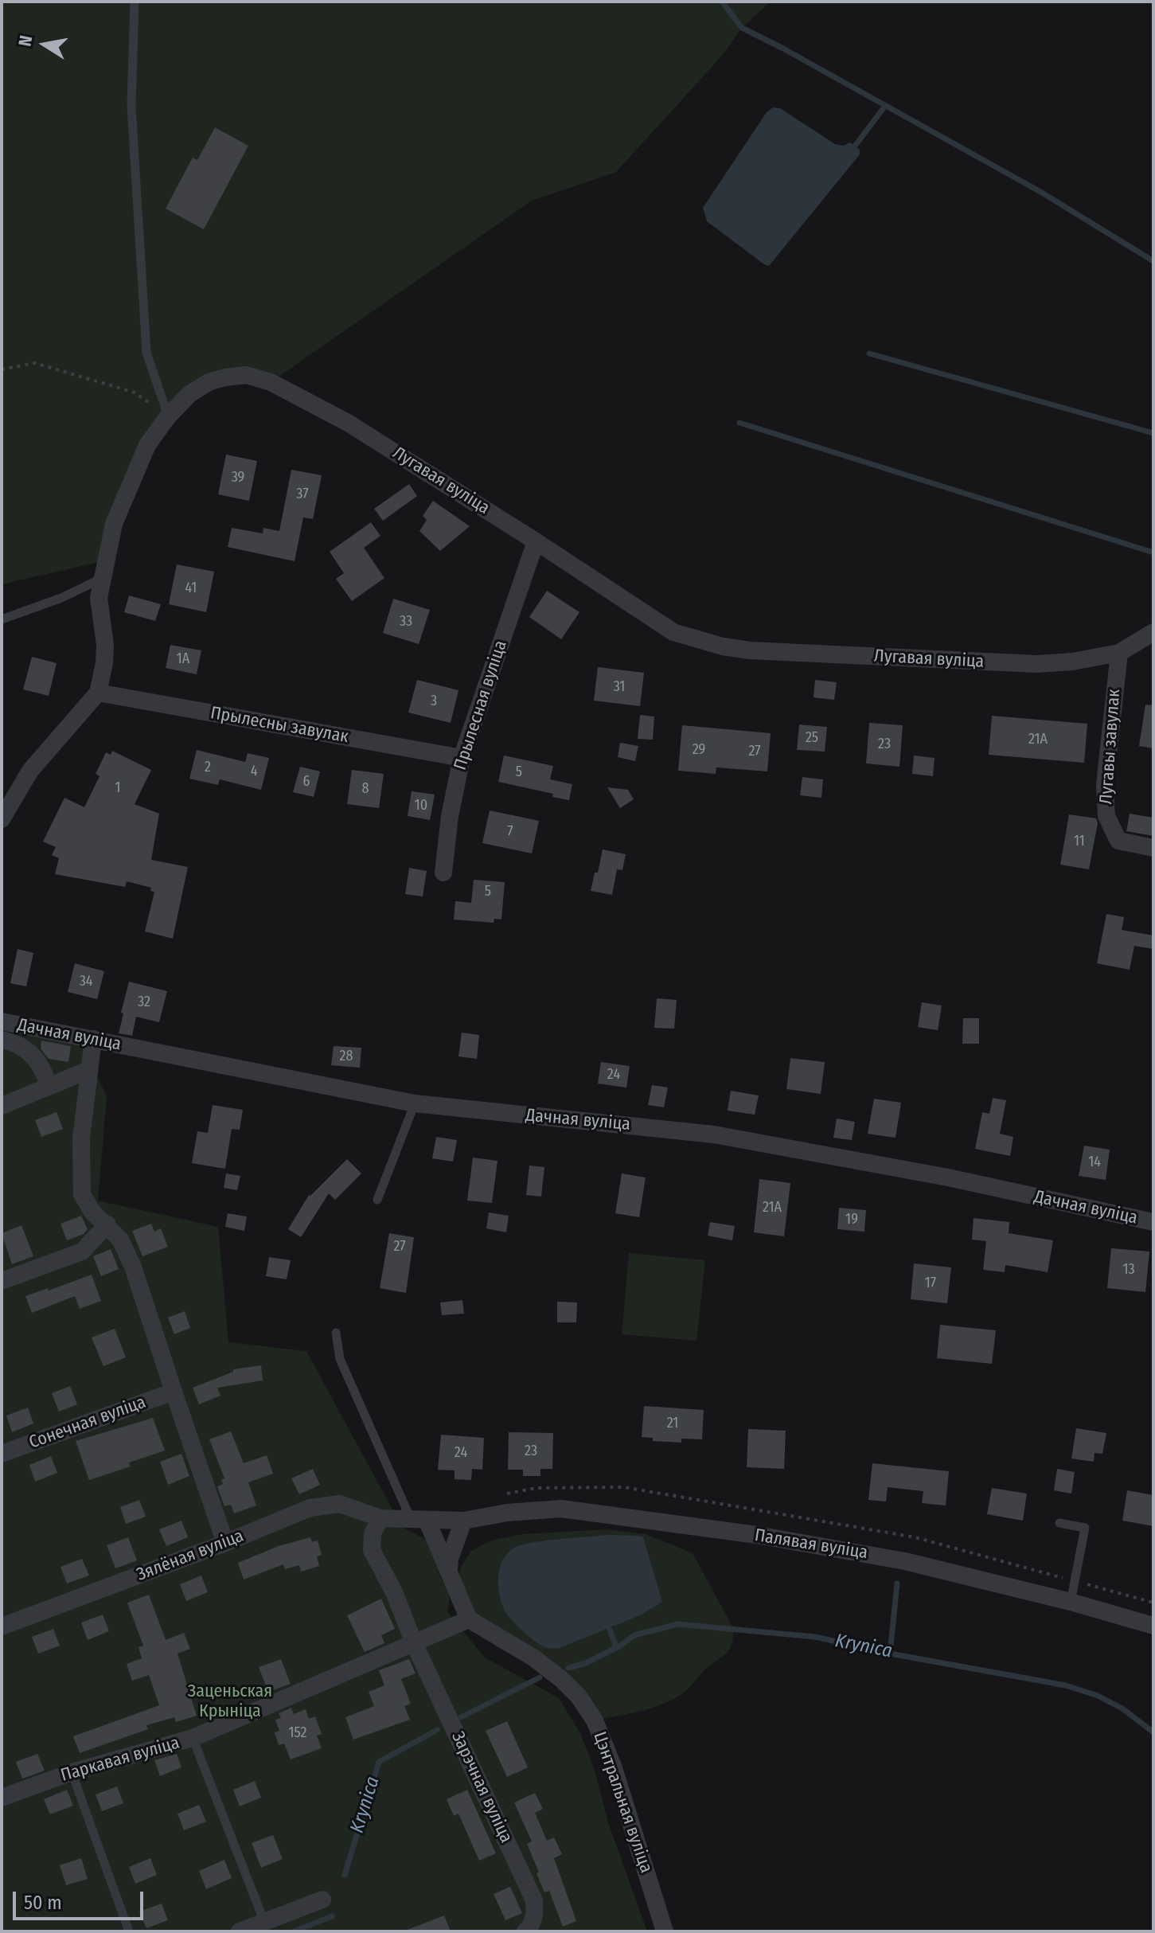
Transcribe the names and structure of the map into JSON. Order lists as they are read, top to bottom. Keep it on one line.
{"streets":{"street":["Лугавая вуліца","Прылесная вуліца","Прылесны завулак","Лугавы завулак","Дачная вуліца","Сонечная вуліца","Палявая вуліца","Зялёная вуліца","Паркавая вуліца","Зарэчная вуліца","Цэнтральная вуліца"]},"crossings":[["Лугавая вуліца","Прылесная вуліца"],["Лугавая вуліца","Прылесны завулак"],["Лугавая вуліца","Лугавы завулак"],["Прылесная вуліца","Прылесны завулак"],["Палявая вуліца","Зялёная вуліца"],["Паркавая вуліца","Зарэчная вуліца"]],"water":["Krynica"],"parks":["Заценьская Крыніца"],"house_numbers":["39","37","41","33","1А","31","3","25","21А","23","29","27","2","4","5","6","1","8","10","7","11","5","34","32","28","24","14","21А","19","27","13","17","21","23","24","152"],"scale_bar":"50 m","north":"left"}
